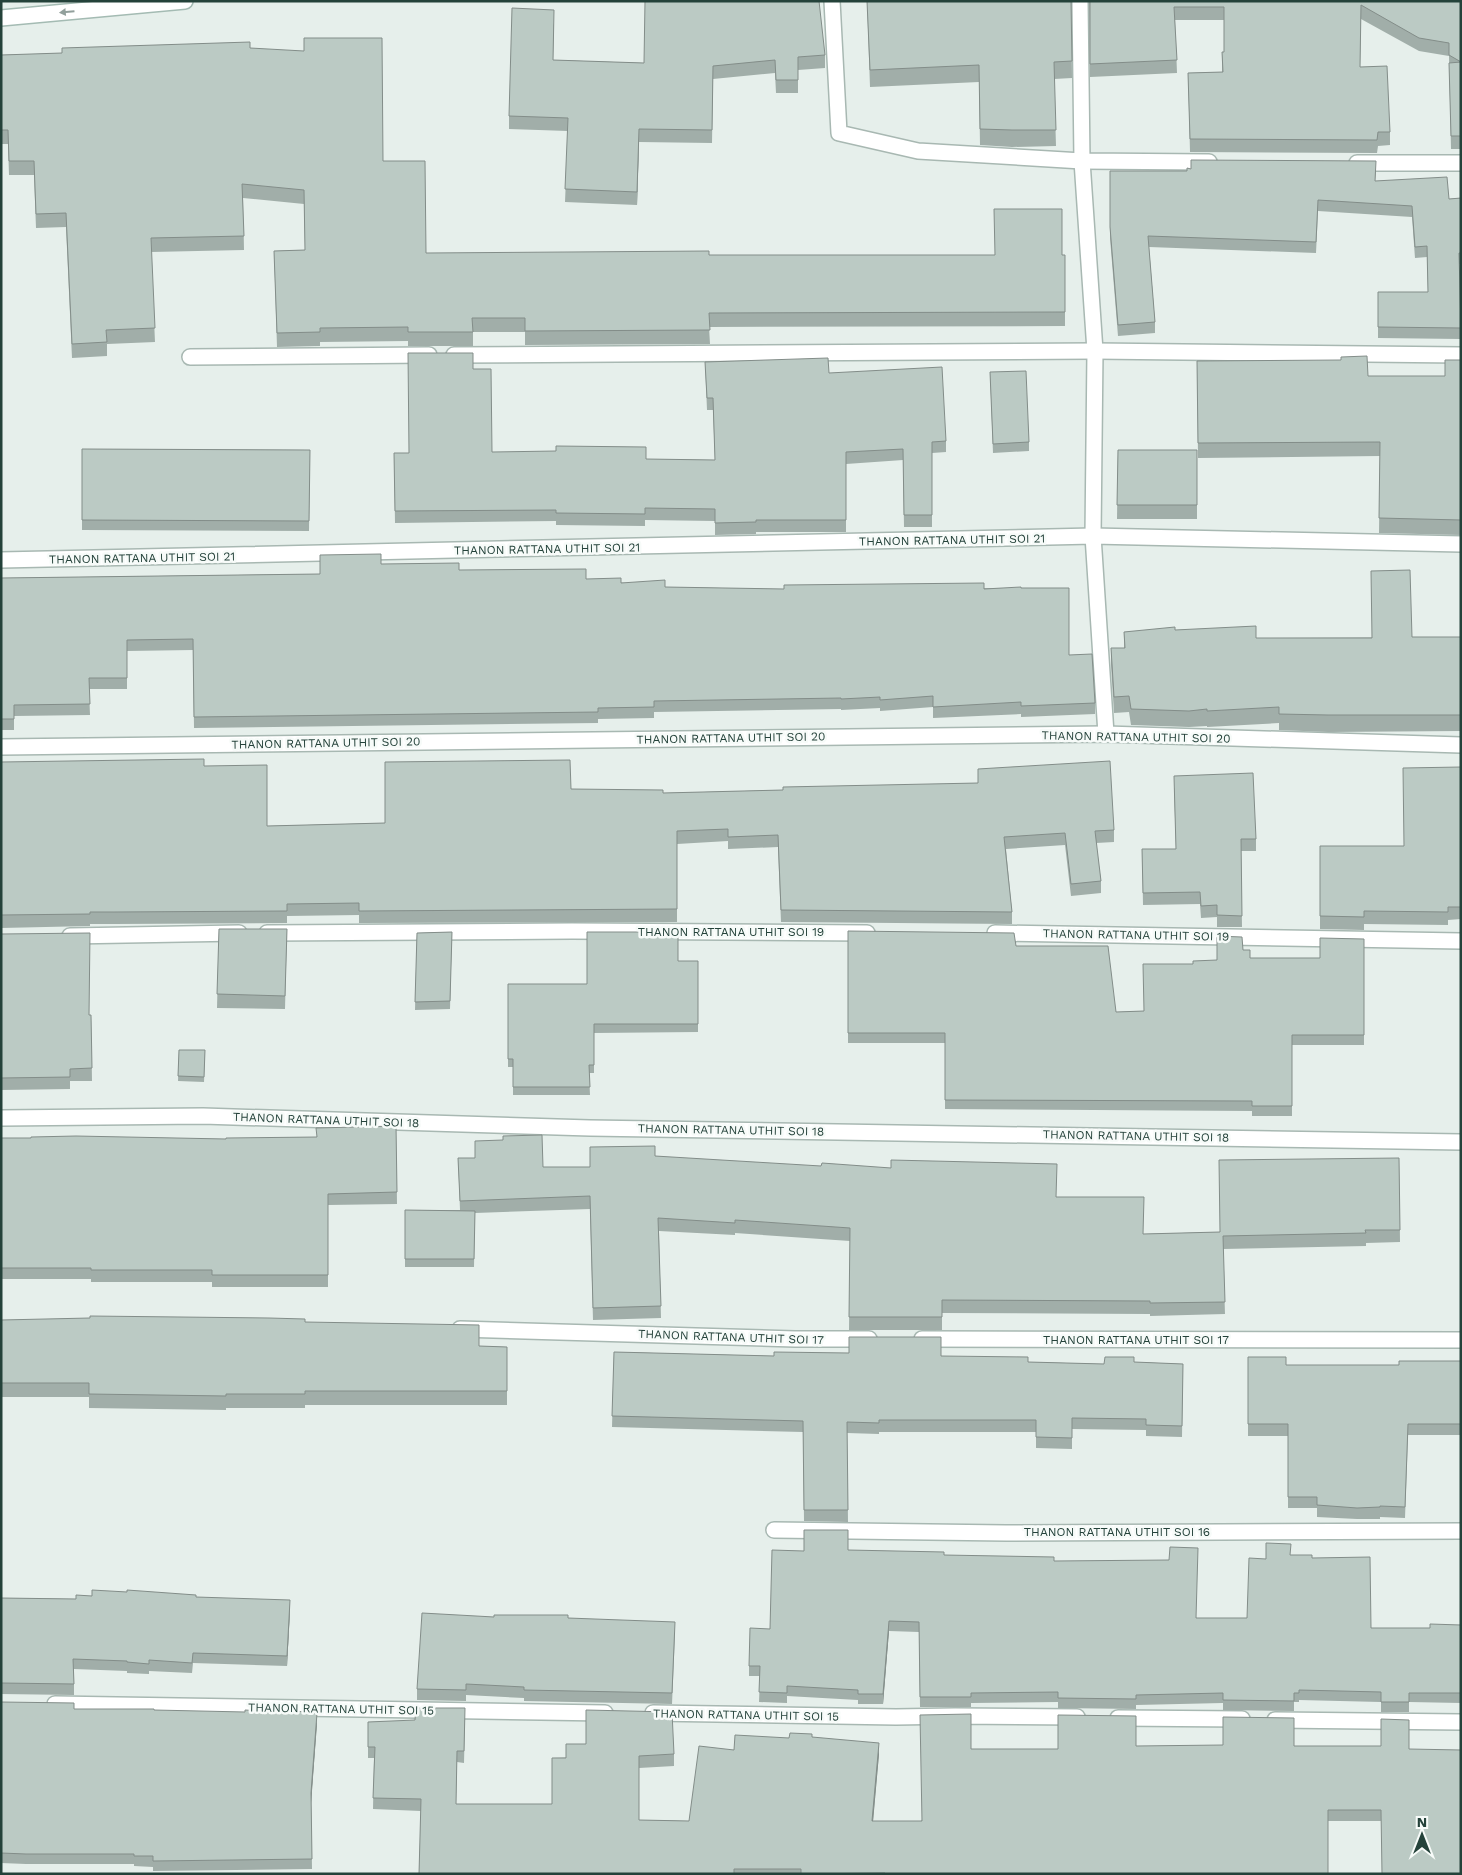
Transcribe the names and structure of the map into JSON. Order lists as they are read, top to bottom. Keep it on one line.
{"streets":{"street":["THANON RATTANA UTHIT SOI 21","THANON RATTANA UTHIT SOI 20","THANON RATTANA UTHIT SOI 19","THANON RATTANA UTHIT SOI 18","THANON RATTANA UTHIT SOI 17","THANON RATTANA UTHIT SOI 16","THANON RATTANA UTHIT SOI 15"]},"north":"top"}
